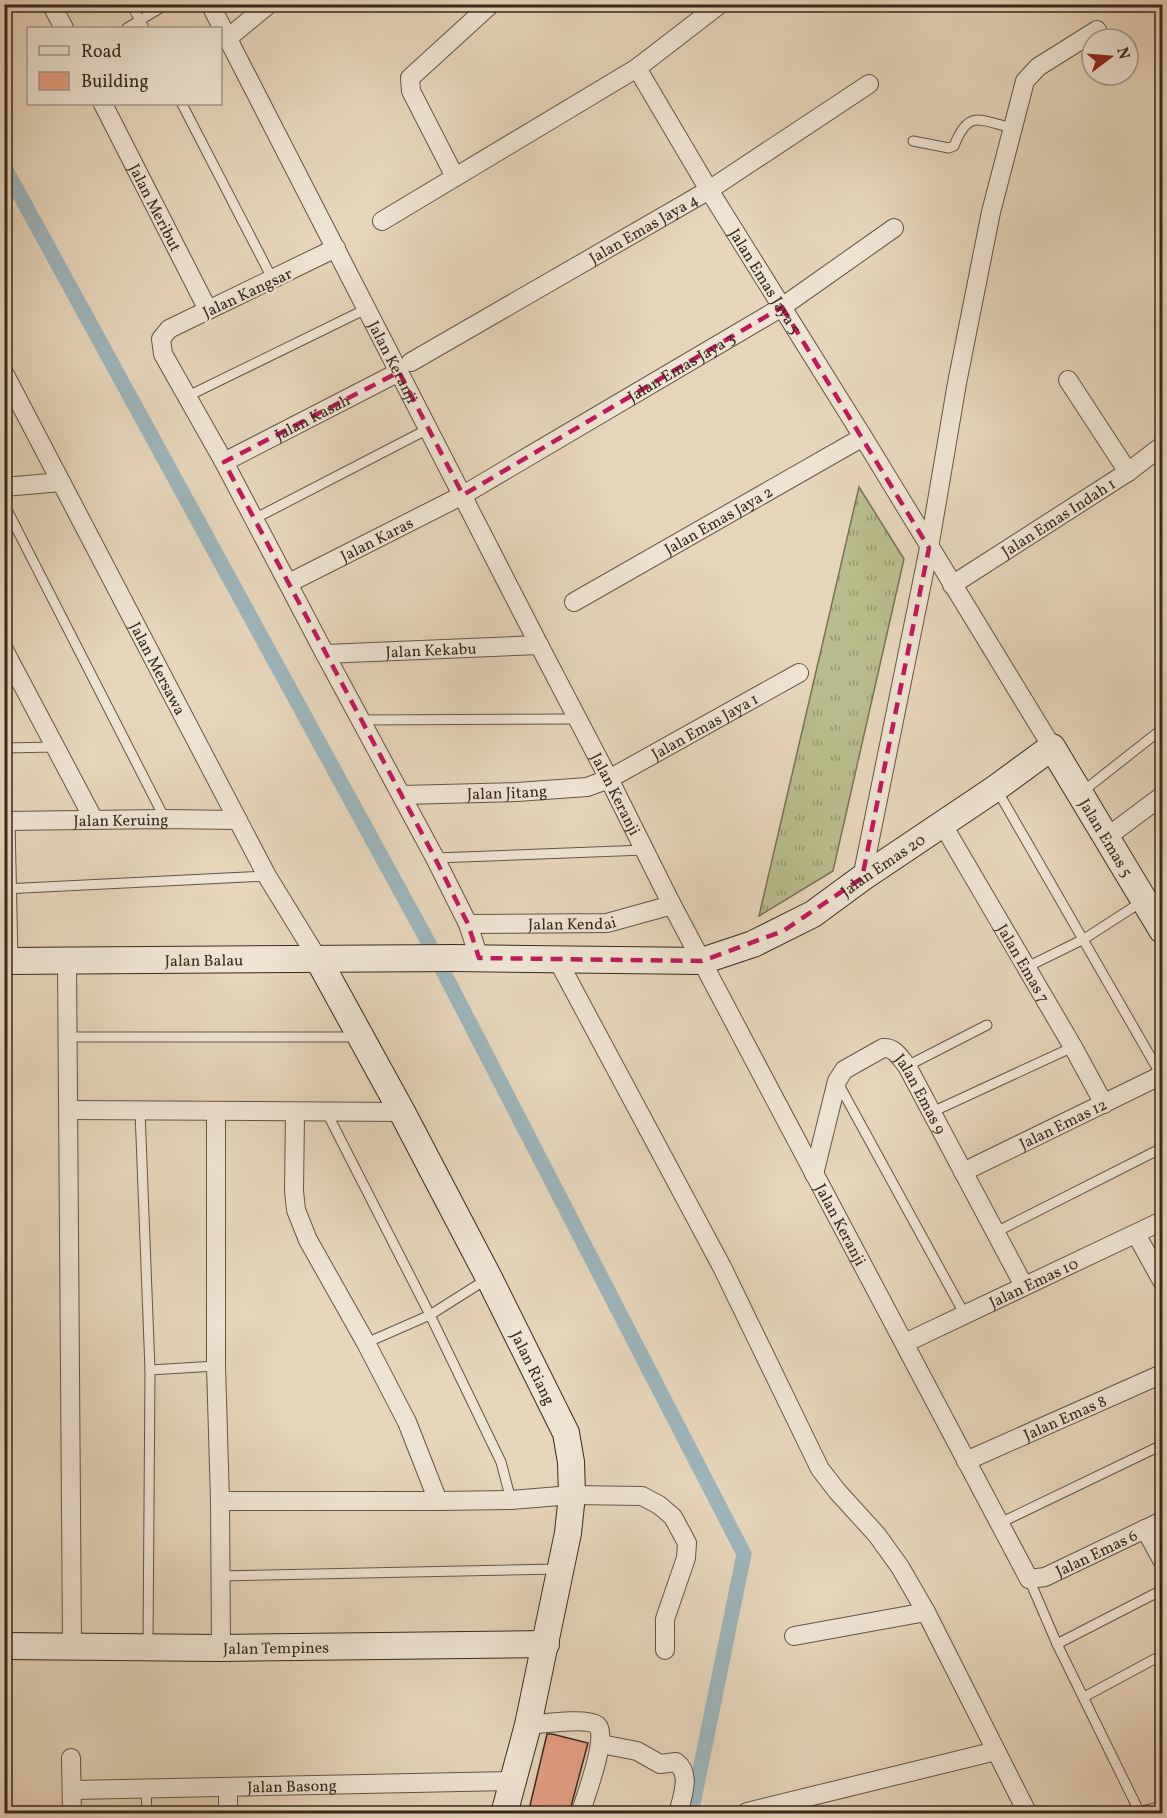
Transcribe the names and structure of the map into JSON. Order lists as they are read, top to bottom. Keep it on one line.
{"streets":{"street":["Jalan Meribut","Jalan Emas Jaya 4","Jalan Emas Jaya 5","Jalan Kangsar","Jalan Keranji","Jalan Emas Jaya 3","Jalan Kasah","Jalan Emas Indah 1","Jalan Emas Jaya 2","Jalan Karas","Jalan Kekabu","Jalan Mersawa","Jalan Emas Jaya 1","Jalan Jitang","Jalan Keruing","Jalan Emas 5","Jalan Emas 20","Jalan Kendai","Jalan Balau","Jalan Emas 7","Jalan Emas 9","Jalan Emas 12","Jalan Emas 10","Jalan Riang","Jalan Emas 8","Jalan Emas 6","Jalan Tempines","Jalan Basong"]},"crossings":[["Jalan Meribut","Jalan Kangsar"],["Jalan Emas Jaya 4","Jalan Emas Jaya 5"],["Jalan Emas Jaya 4","Jalan Keranji"],["Jalan Emas Jaya 4","Jalan Kasah"],["Jalan Emas Jaya 5","Jalan Emas Jaya 3"],["Jalan Emas Jaya 5","Jalan Emas Indah 1"],["Jalan Emas Jaya 5","Jalan Emas Jaya 2"],["Jalan Emas Jaya 5","Jalan Emas 5"],["Jalan Emas Jaya 5","Jalan Emas 20"],["Jalan Kangsar","Jalan Keranji"],["Jalan Keranji","Jalan Emas Jaya 3"],["Jalan Keranji","Jalan Kasah"],["Jalan Keranji","Jalan Karas"],["Jalan Keranji","Jalan Kekabu"],["Jalan Keranji","Jalan Emas Jaya 1"],["Jalan Keranji","Jalan Jitang"],["Jalan Keranji","Jalan Emas 20"],["Jalan Keranji","Jalan Kendai"],["Jalan Keranji","Jalan Emas 10"],["Jalan Keranji","Jalan Emas 8"],["Jalan Keranji","Jalan Emas 6"],["Jalan Emas Jaya 3","Jalan Karas"],["Jalan Mersawa","Jalan Keruing"],["Jalan Mersawa","Jalan Balau"],["Jalan Mersawa","Jalan Riang"],["Jalan Emas Jaya 1","Jalan Jitang"],["Jalan Emas 5","Jalan Emas 20"],["Jalan Emas 20","Jalan Balau"],["Jalan Emas 20","Jalan Emas 7"],["Jalan Balau","Jalan Riang"],["Jalan Emas 7","Jalan Emas 12"],["Jalan Emas 9","Jalan Emas 12"],["Jalan Emas 9","Jalan Emas 10"],["Jalan Riang","Jalan Tempines"],["Jalan Riang","Jalan Basong"]],"legend":["Road","Building"],"north":"right"}
